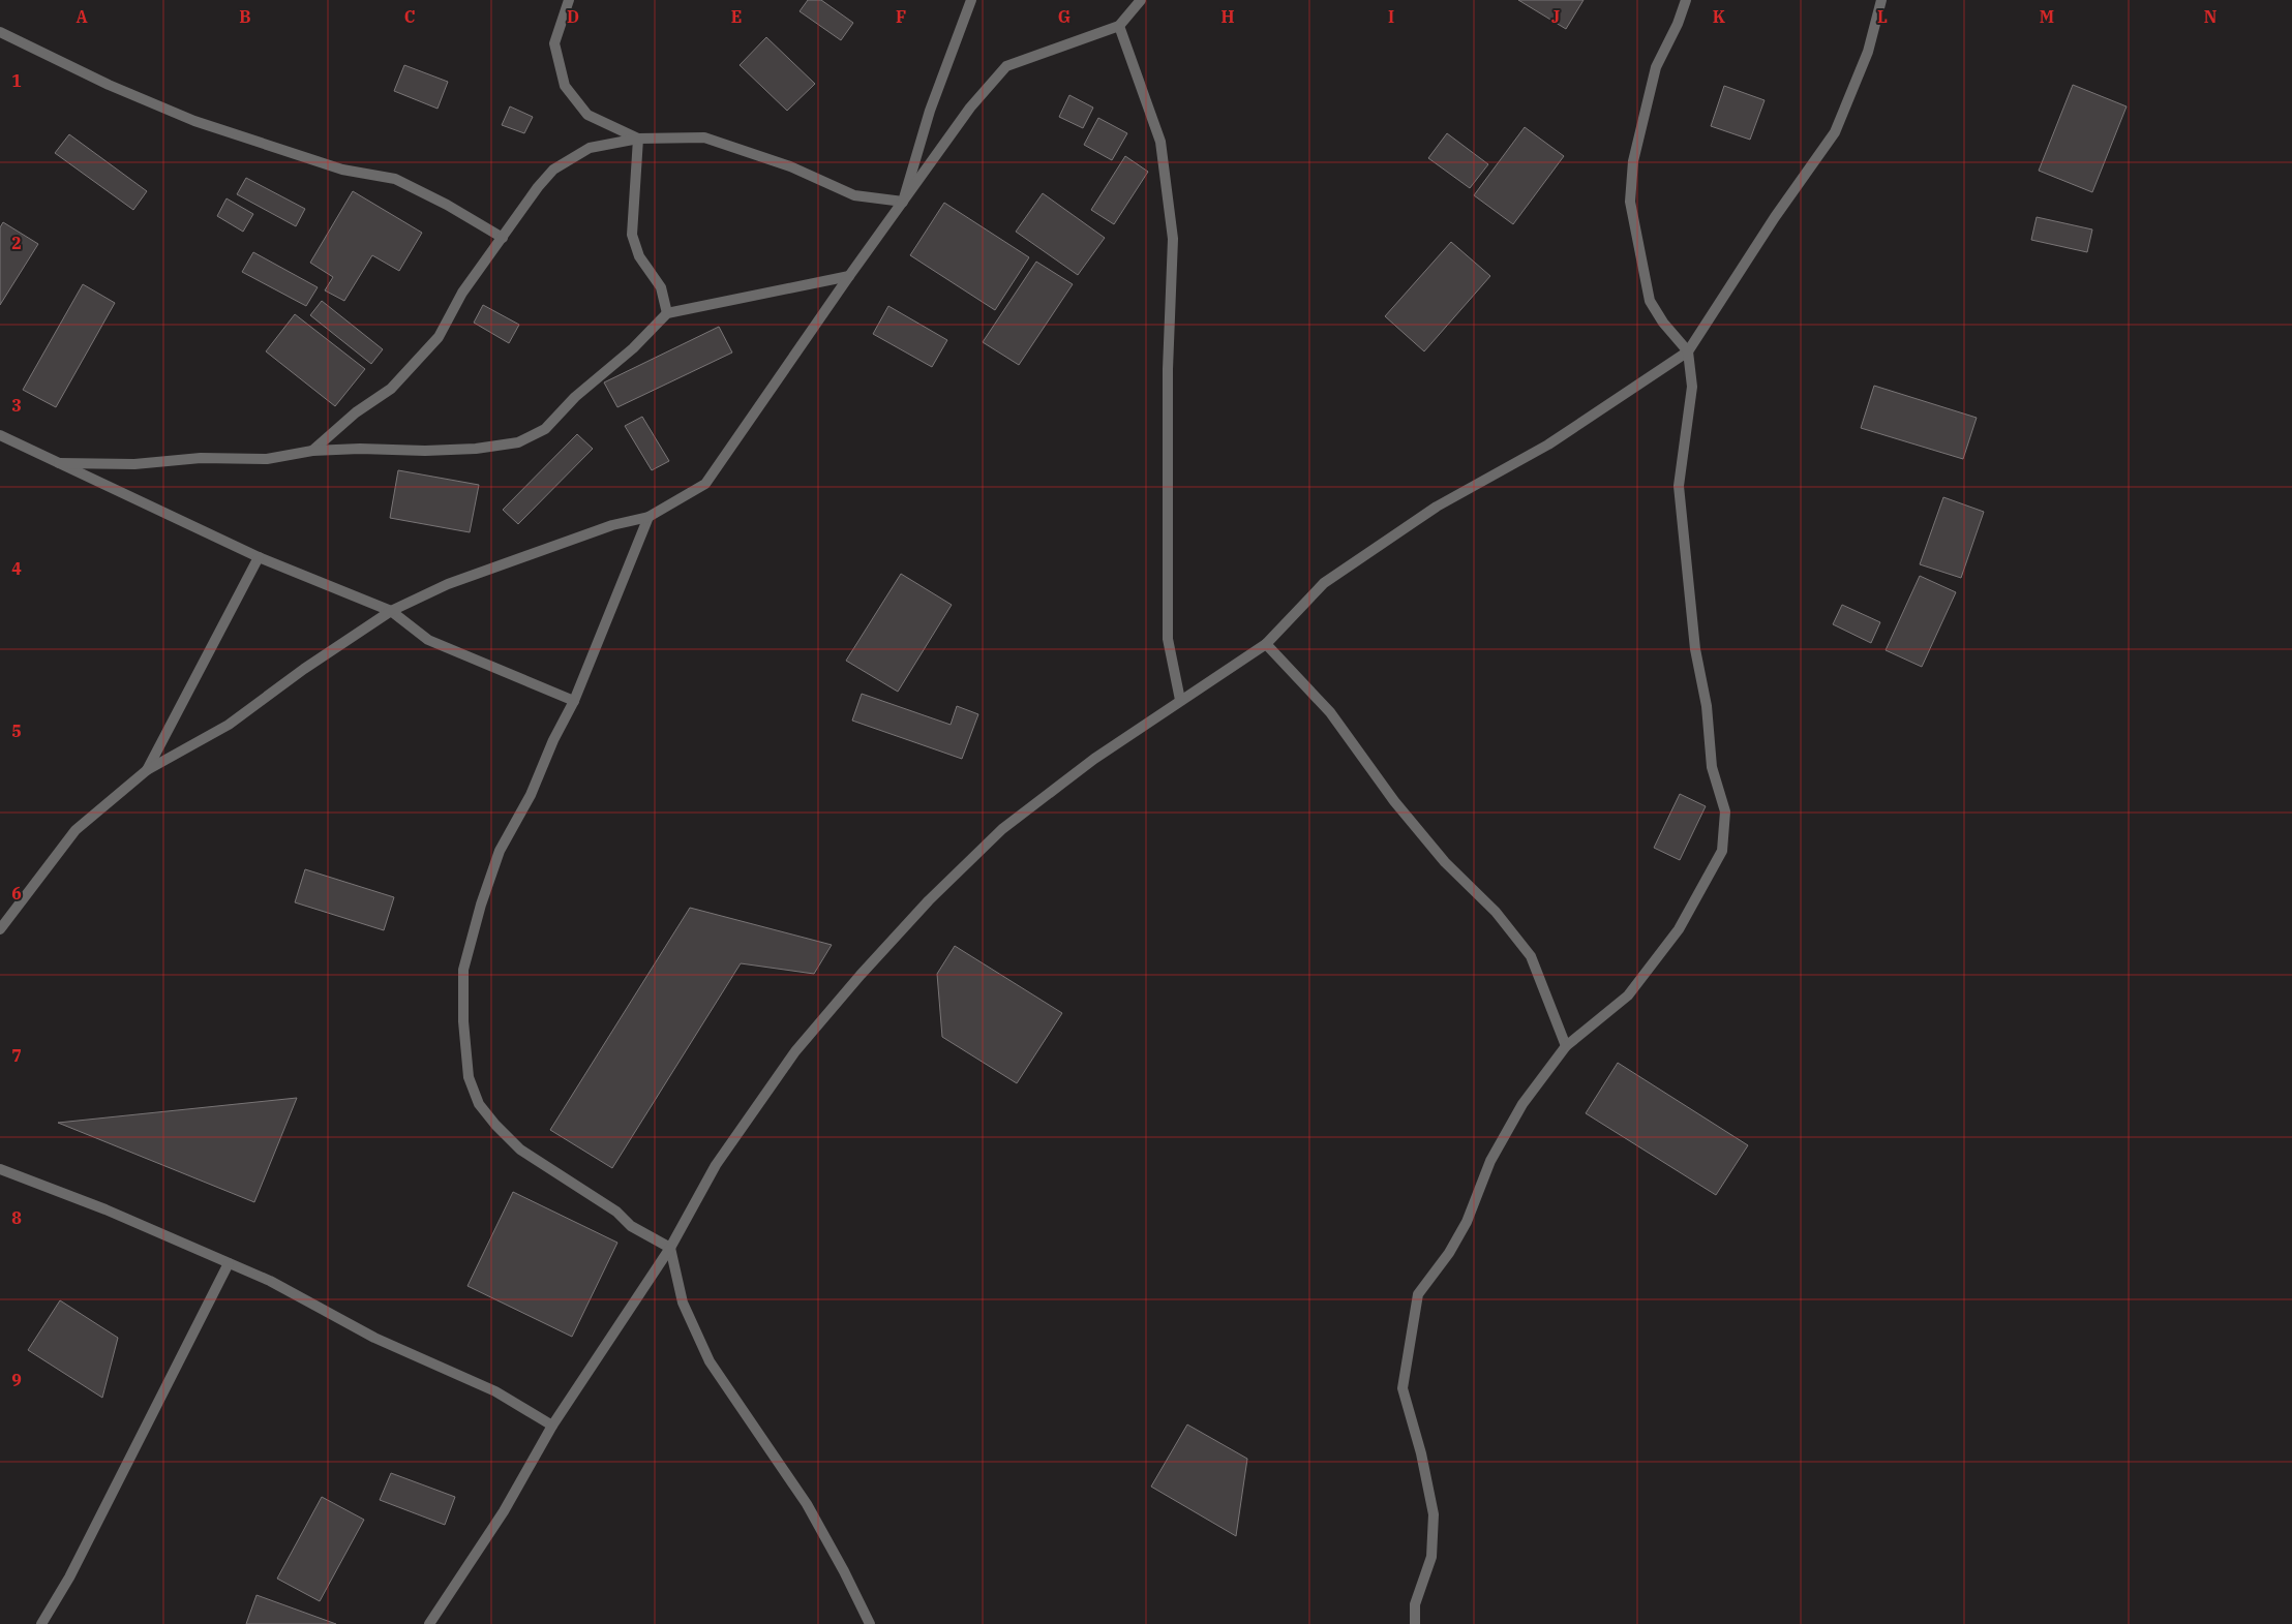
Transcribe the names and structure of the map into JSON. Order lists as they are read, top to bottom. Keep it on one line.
{"grid":{"columns":["A","B","C","D","E","F","G","H","I","J","K","L","M","N"],"rows":["1","2","3","4","5","6","7","8","9"]}}
